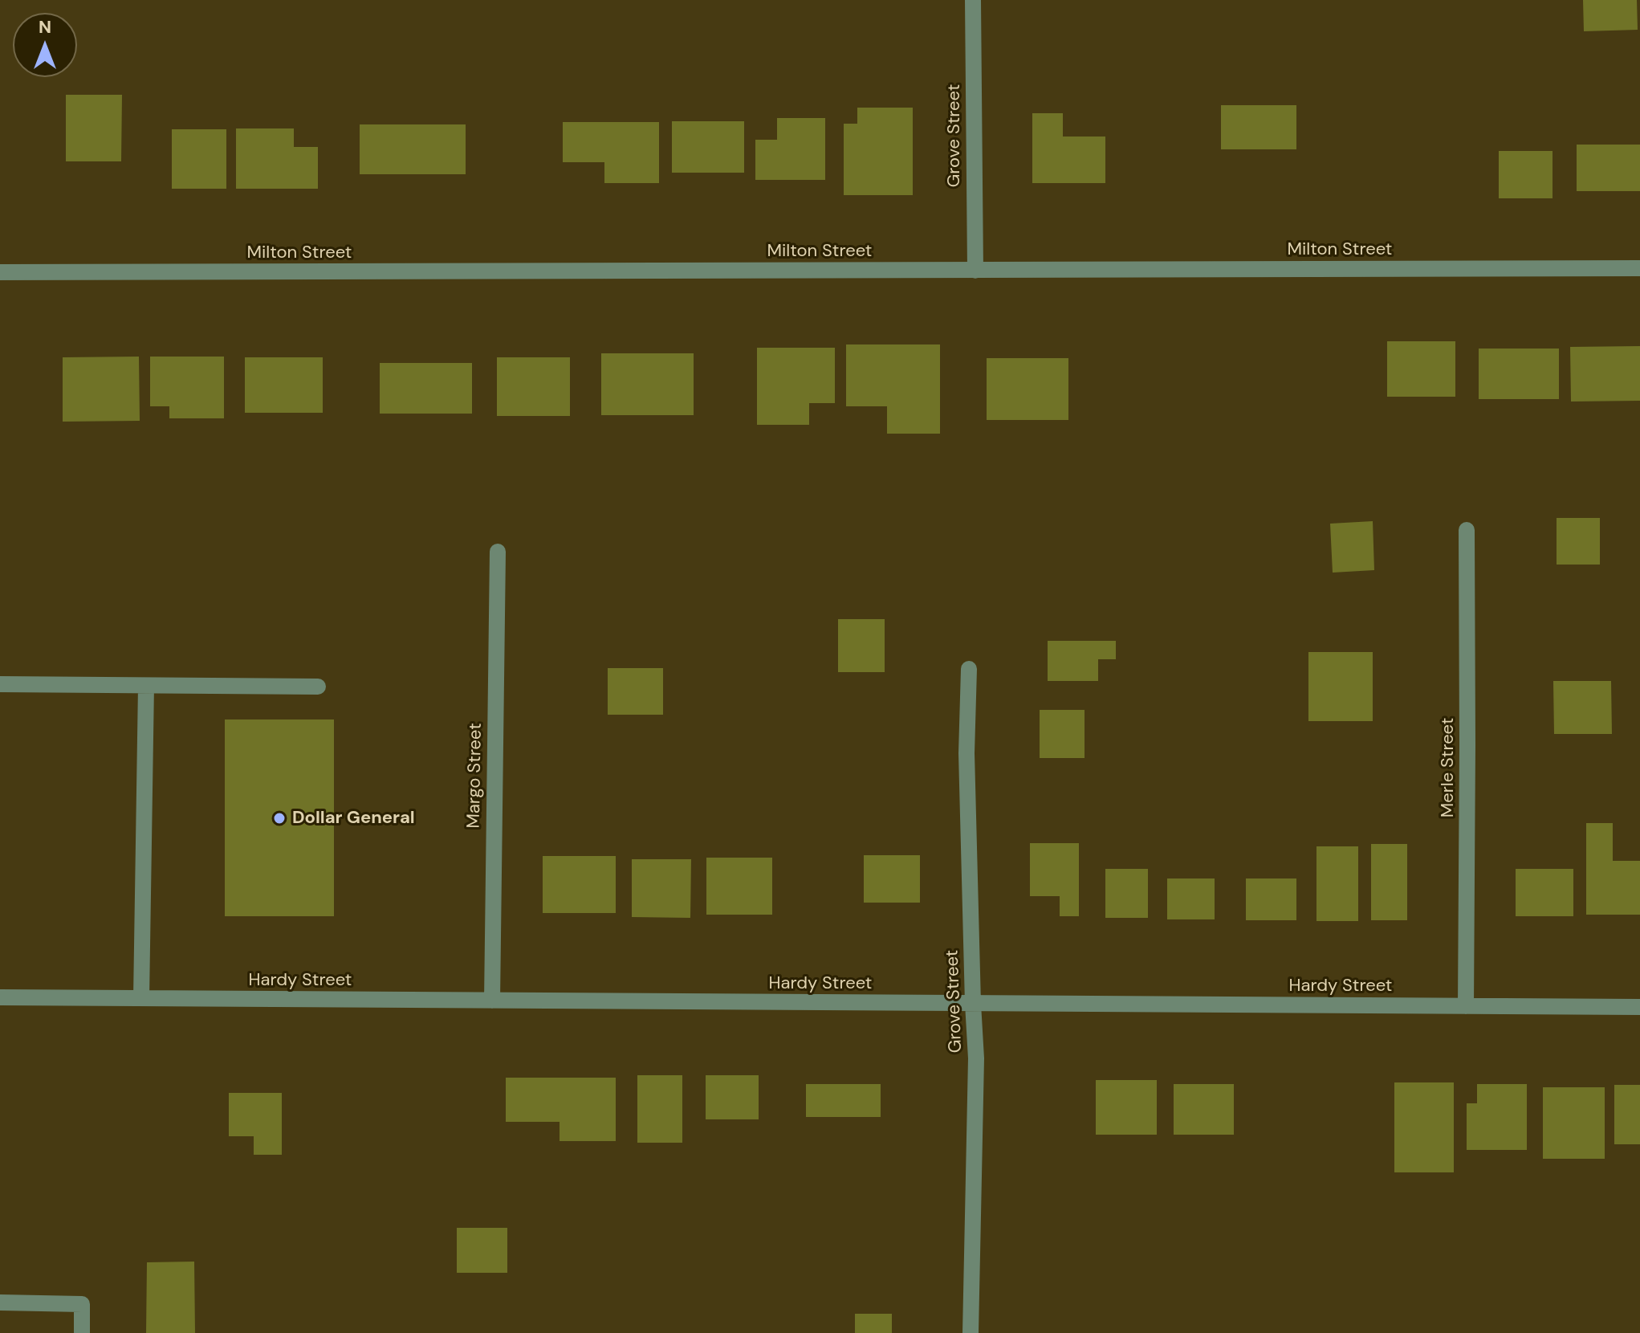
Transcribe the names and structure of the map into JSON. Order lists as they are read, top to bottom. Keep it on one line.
{"streets":{"street":["Grove Street","Milton Street","Merle Street","Margo Street","Hardy Street"]},"crossings":[["Grove Street","Milton Street"],["Grove Street","Hardy Street"],["Merle Street","Hardy Street"],["Margo Street","Hardy Street"]],"places":["Dollar General"],"north":"top"}
